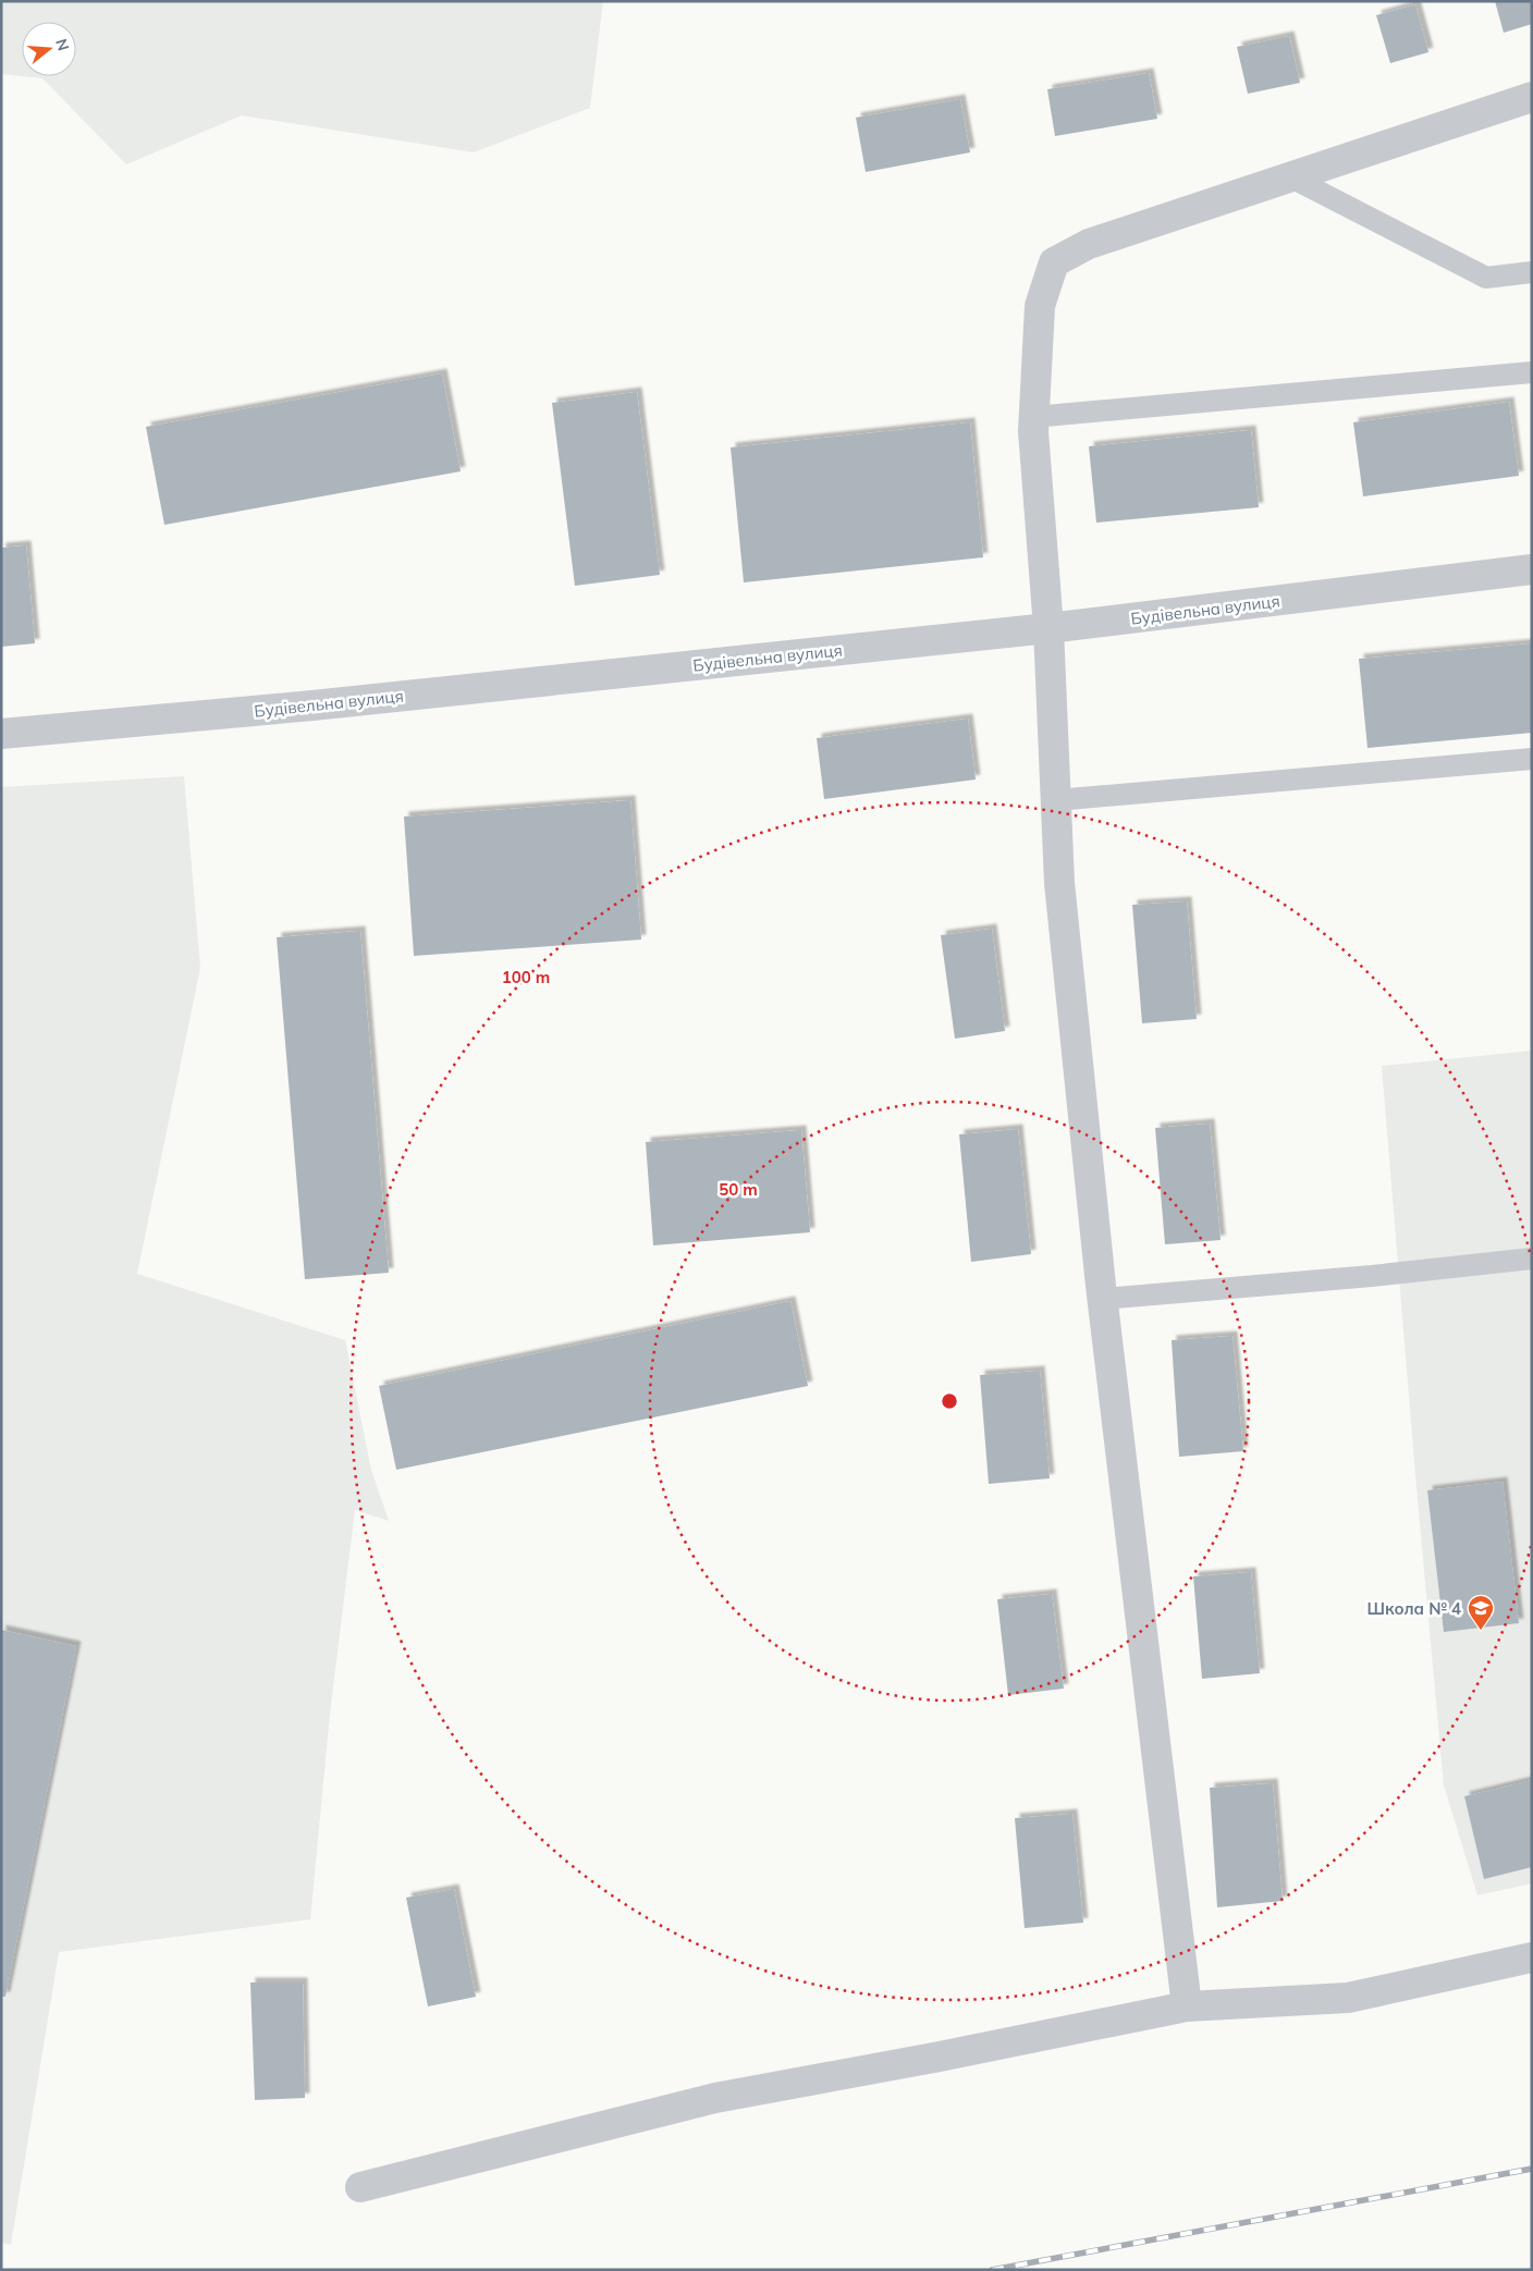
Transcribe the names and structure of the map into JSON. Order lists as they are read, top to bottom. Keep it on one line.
{"streets":{"street":["Будівельна вулиця"]},"places":{"school or university":["Школа № 4"]},"north":"right","rings":["100 m","50 m"]}
